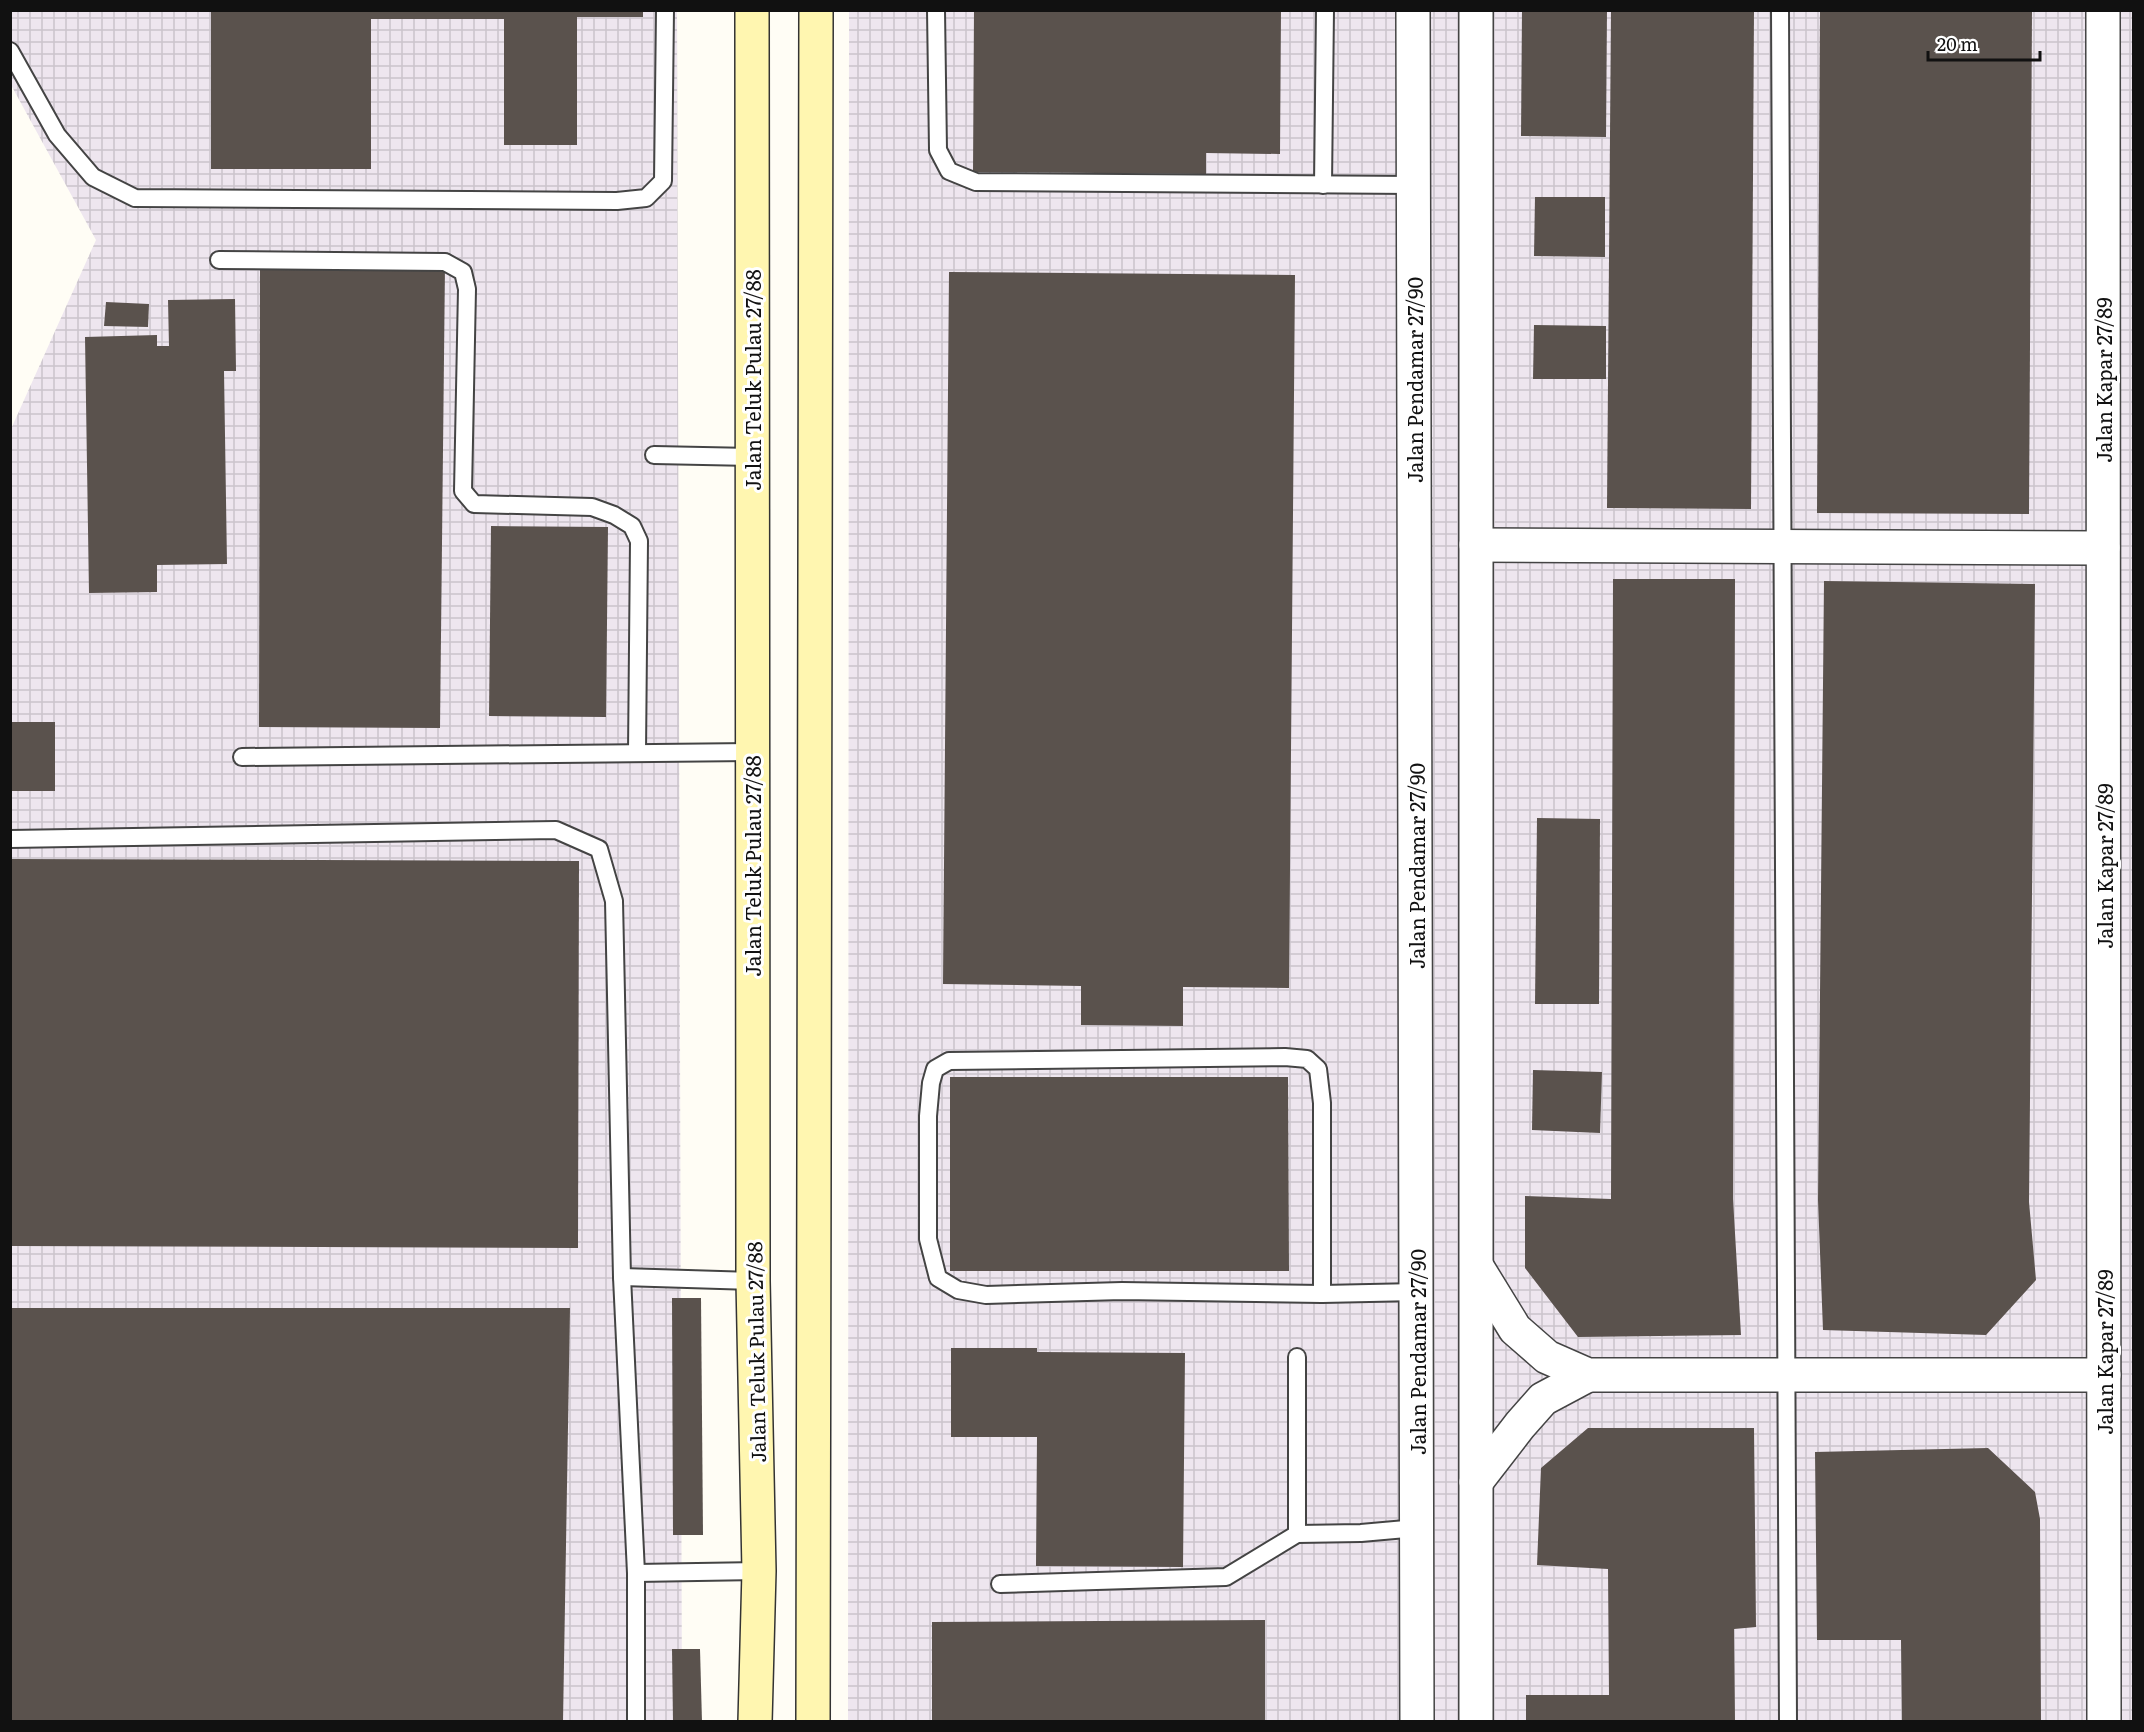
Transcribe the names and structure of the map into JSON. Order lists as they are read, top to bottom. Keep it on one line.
{"streets":{"street":["Jalan Teluk Pulau 27/88","Jalan Pendamar 27/90","Jalan Kapar 27/89"]},"scale_bar":"20 m"}
